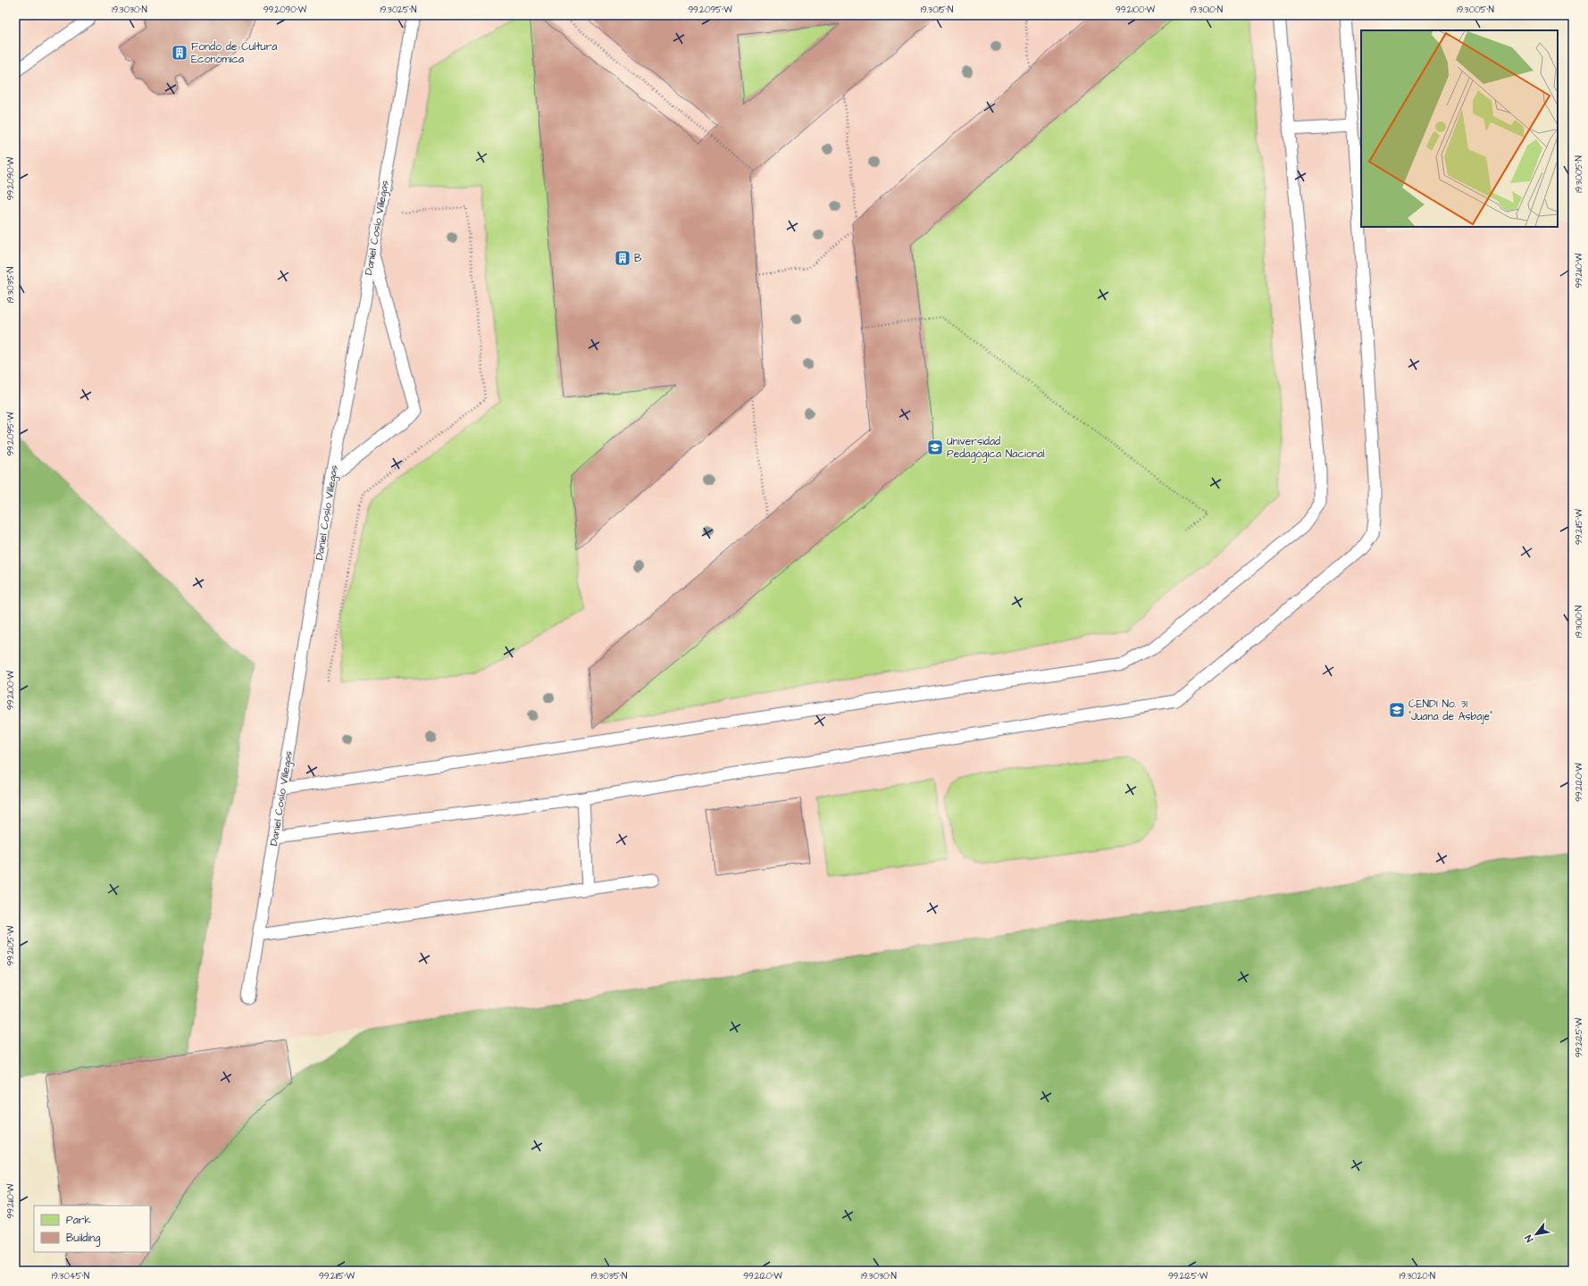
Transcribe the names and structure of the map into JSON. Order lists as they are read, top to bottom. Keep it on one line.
{"streets":{"lane":["Daniel Cosío Villegas"]},"places":{"building":["Fondo de Cultura Económica","B"],"school or university":["Universidad Pedagógica Nacional","CENDI No. 31 \"Juana de Asbaje\""]},"legend":["Park","Building"],"north":"bottom left","coordinates":["19.3030°N","99.2090°W","19.3025°N","99.2095°W","19.3015°N","99.2100°W","19.3010°N","19.3005°N","99.2110°W","19.3035°N","99.2115°W","99.2120°W","99.2105°W","99.2125°W","19.3045°N","19.3020°N"]}
